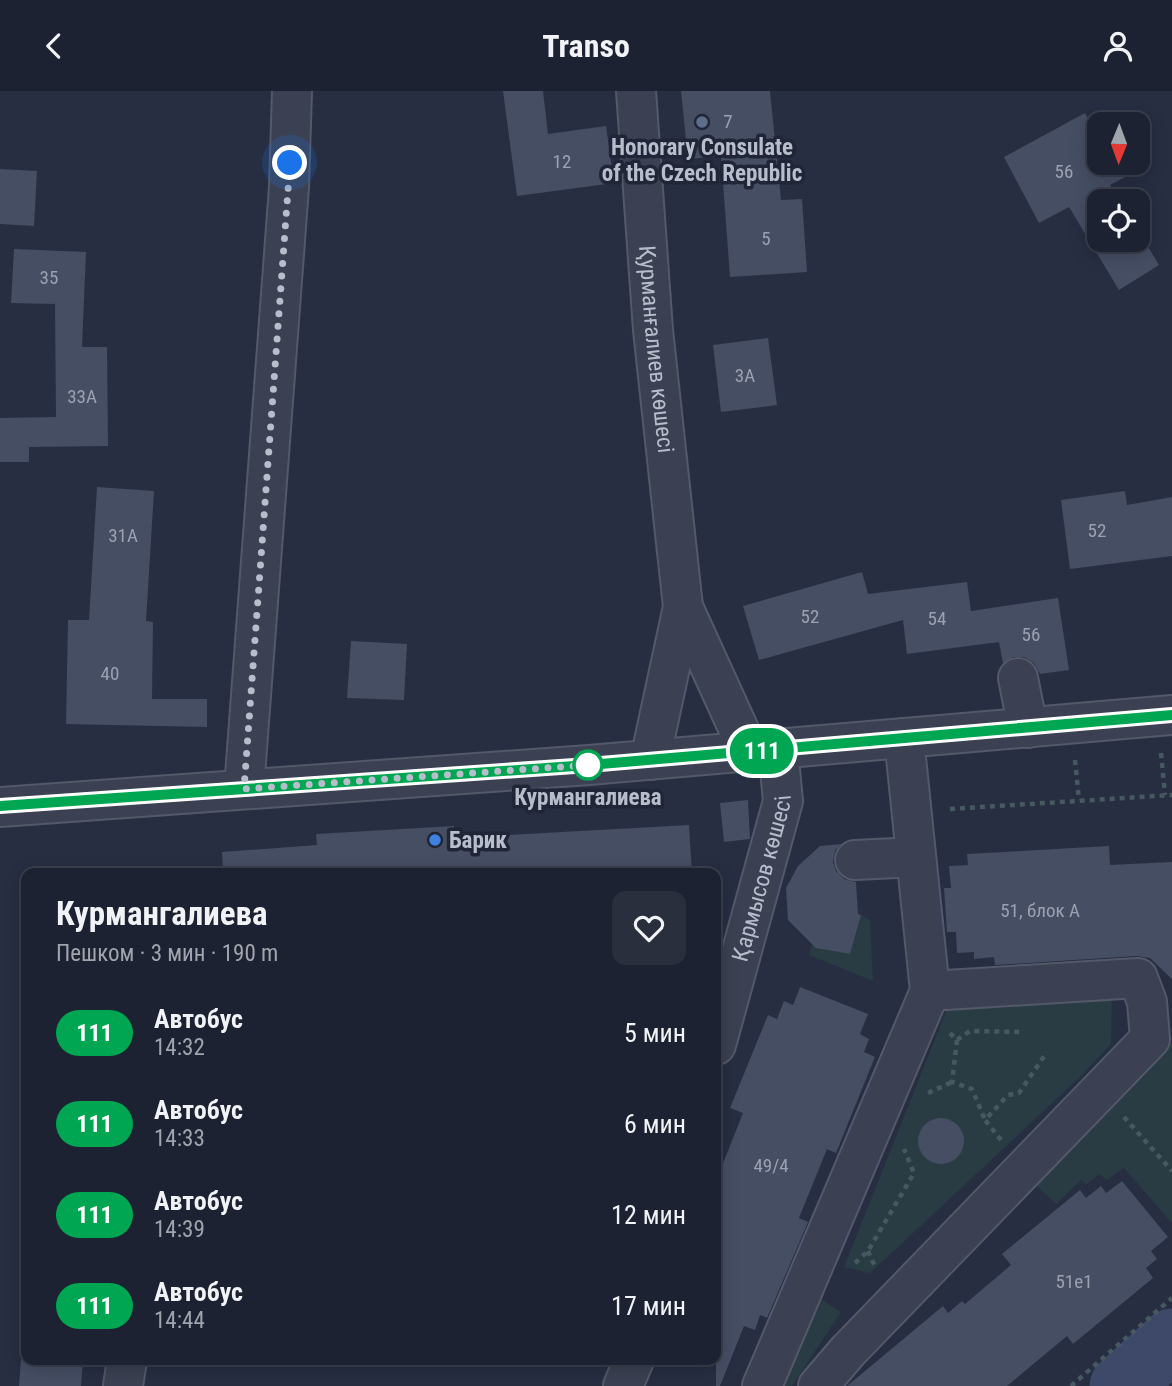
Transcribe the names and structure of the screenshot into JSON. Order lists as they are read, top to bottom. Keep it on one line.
{"streets":{"street":["Қурманғалиев көшесі","Қармысов көшесі"]},"crossings":[["Қурманғалиев көшесі","Қармысов көшесі"]],"places":["Honorary Consulate of the Czech Republic","Курмангалиева","Барик"],"lines":["bus line 111"],"house_numbers":["7","12","56","5","35","3А","33А","52","31А","52","54","56","40","51, блок А","49/4","51e1"],"north":"bottom","page":{"header":"Transo","on_map":"111","heading":["Курмангалиева","Пешком · 3 мин · 190 m"],"list":[{"mark":"111","name":"Автобус","note":"14:32","value":"5 мин"},{"mark":"111","name":"Автобус","note":"14:33","value":"6 мин"},{"mark":"111","name":"Автобус","note":"14:39","value":"12 мин"},{"mark":"111","name":"Автобус","note":"14:44","value":"17 мин"}]}}
